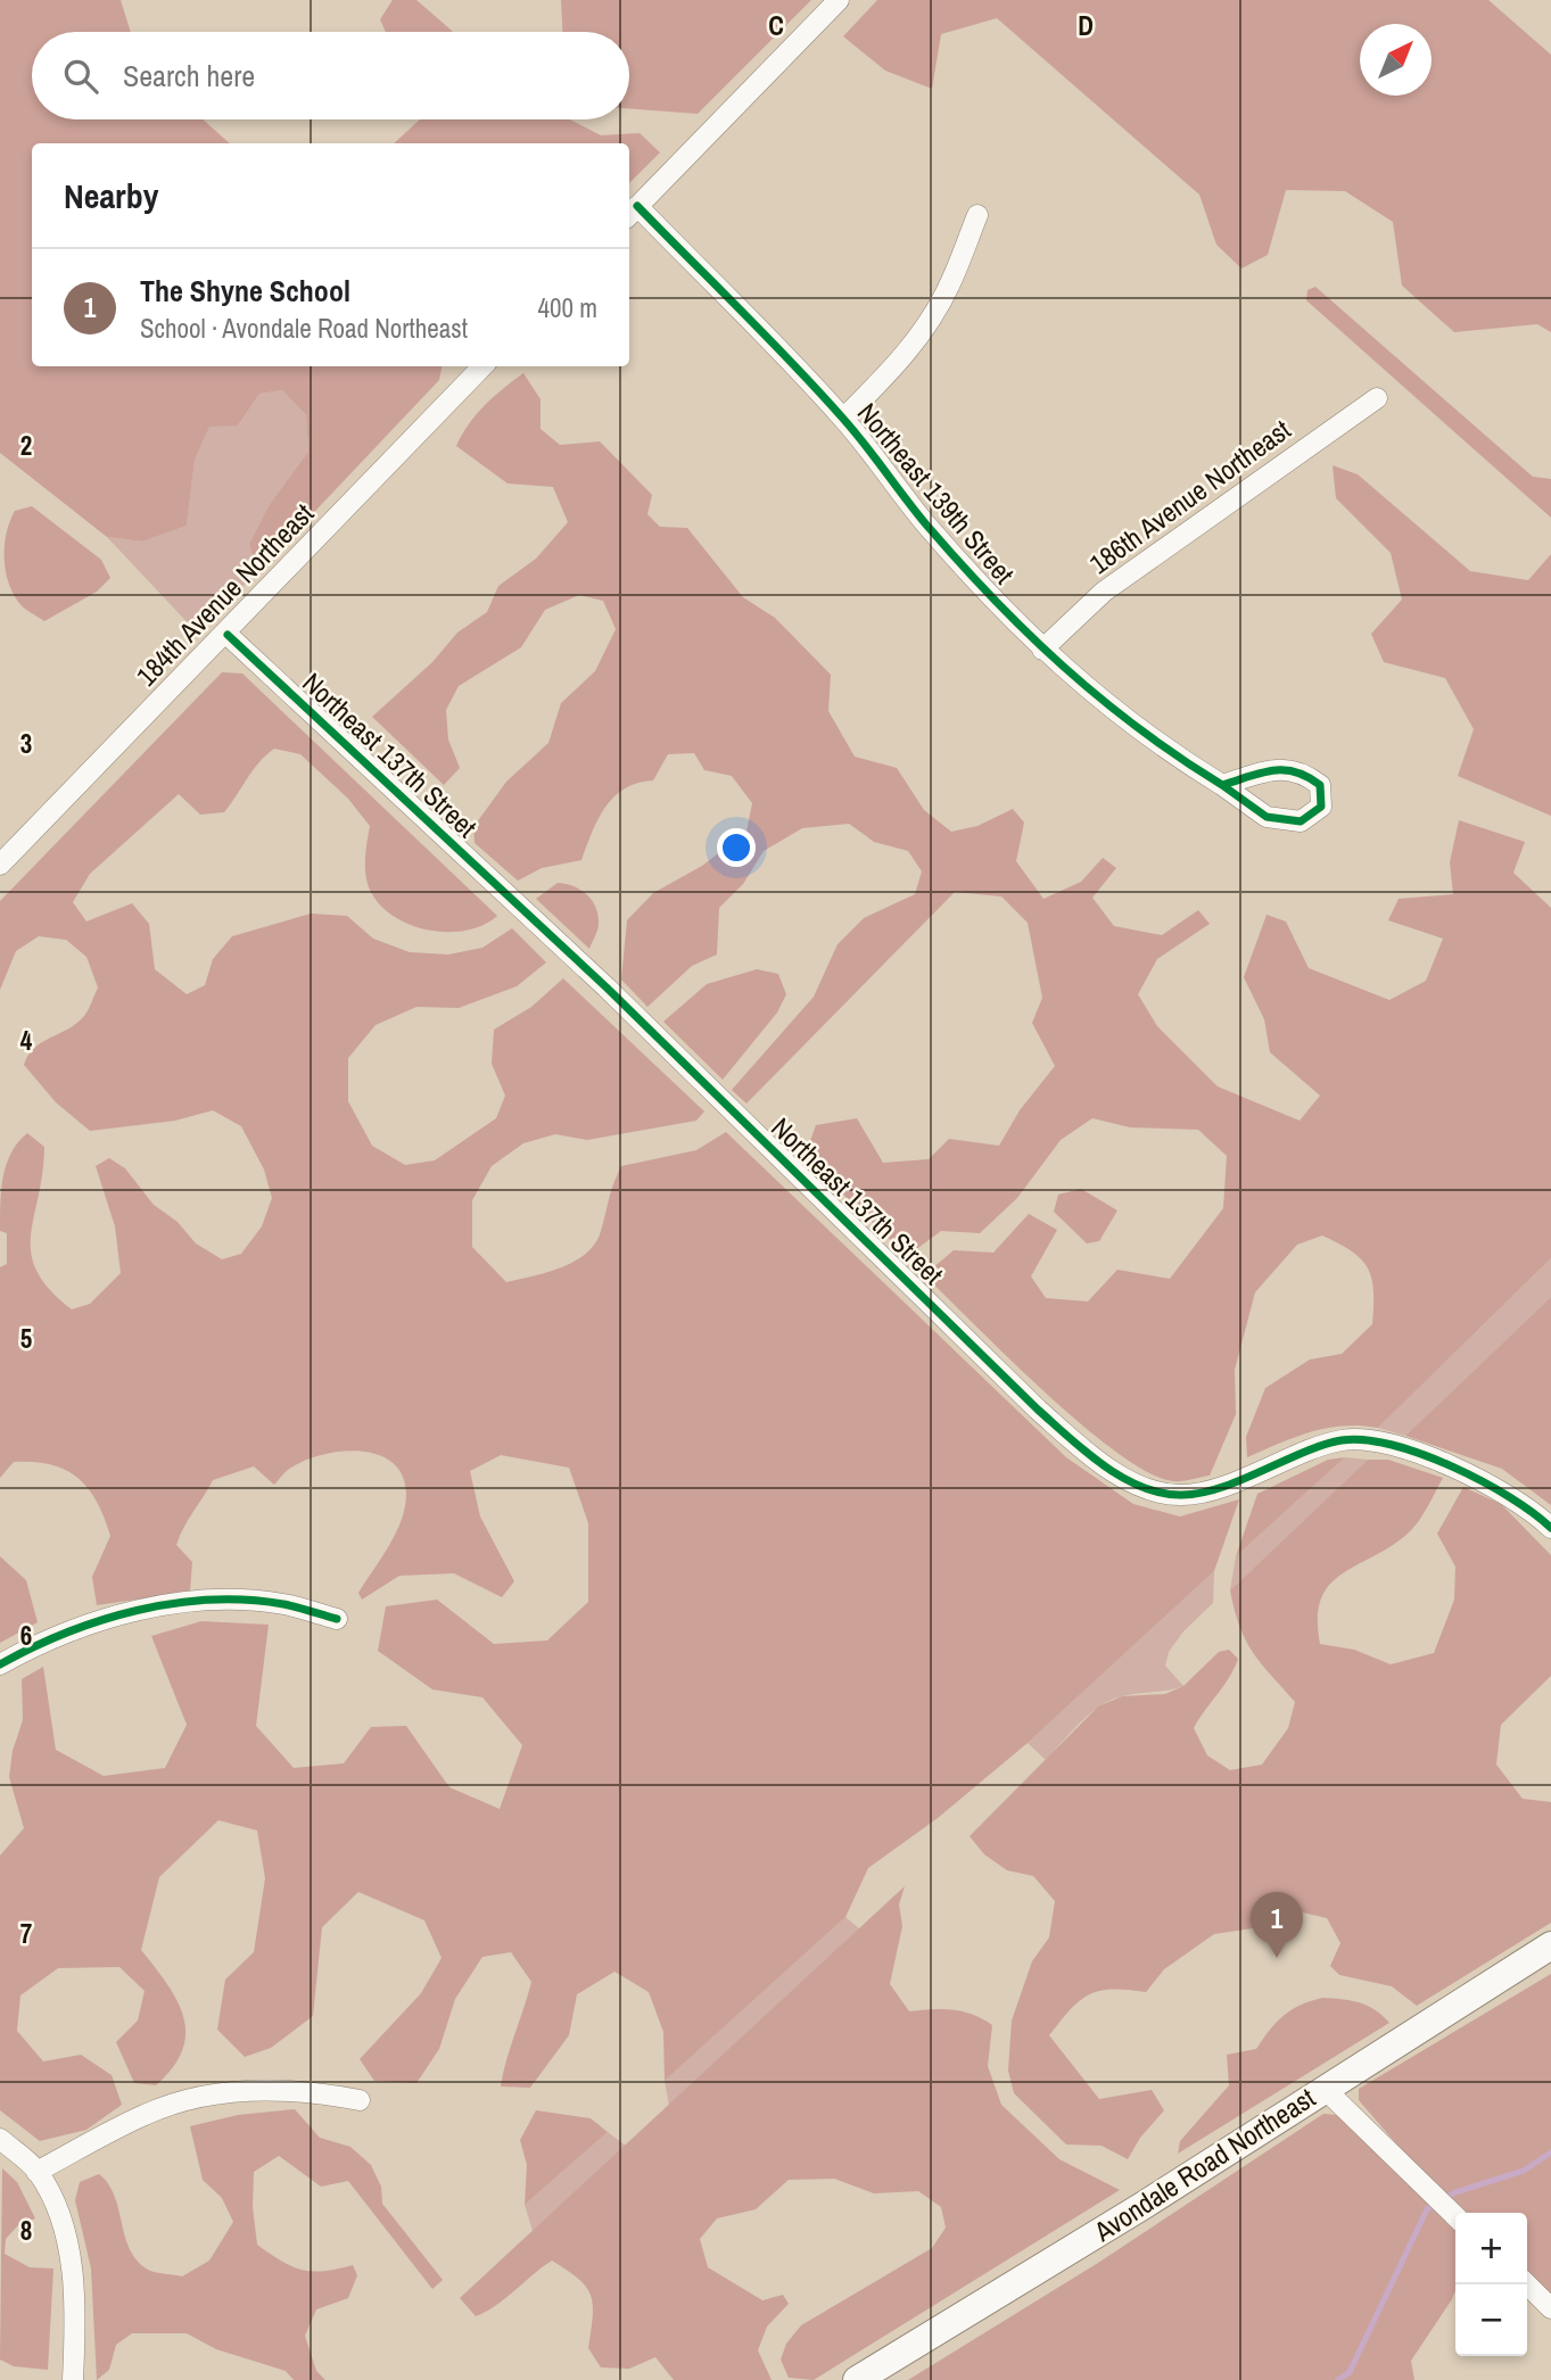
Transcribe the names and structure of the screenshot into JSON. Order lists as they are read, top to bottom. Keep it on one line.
{"streets":{"main road":["Avondale Road Northeast"],"street":["Northeast 139th Street","186th Avenue Northeast","184th Avenue Northeast","Northeast 137th Street"]},"crossings":[["Northeast 139th Street","186th Avenue Northeast"],["184th Avenue Northeast","Northeast 137th Street"]],"north":"top right","page":{"search":"Search here","heading":"Nearby","list":[{"mark":"1","name":"The Shyne School","note":"School · Avondale Road Northeast","value":"400 m"}],"pins":"1","map_buttons":["+","−"]},"grid":{"columns":["C","D"],"rows":["2","3","4","5","6","7","8"]}}
